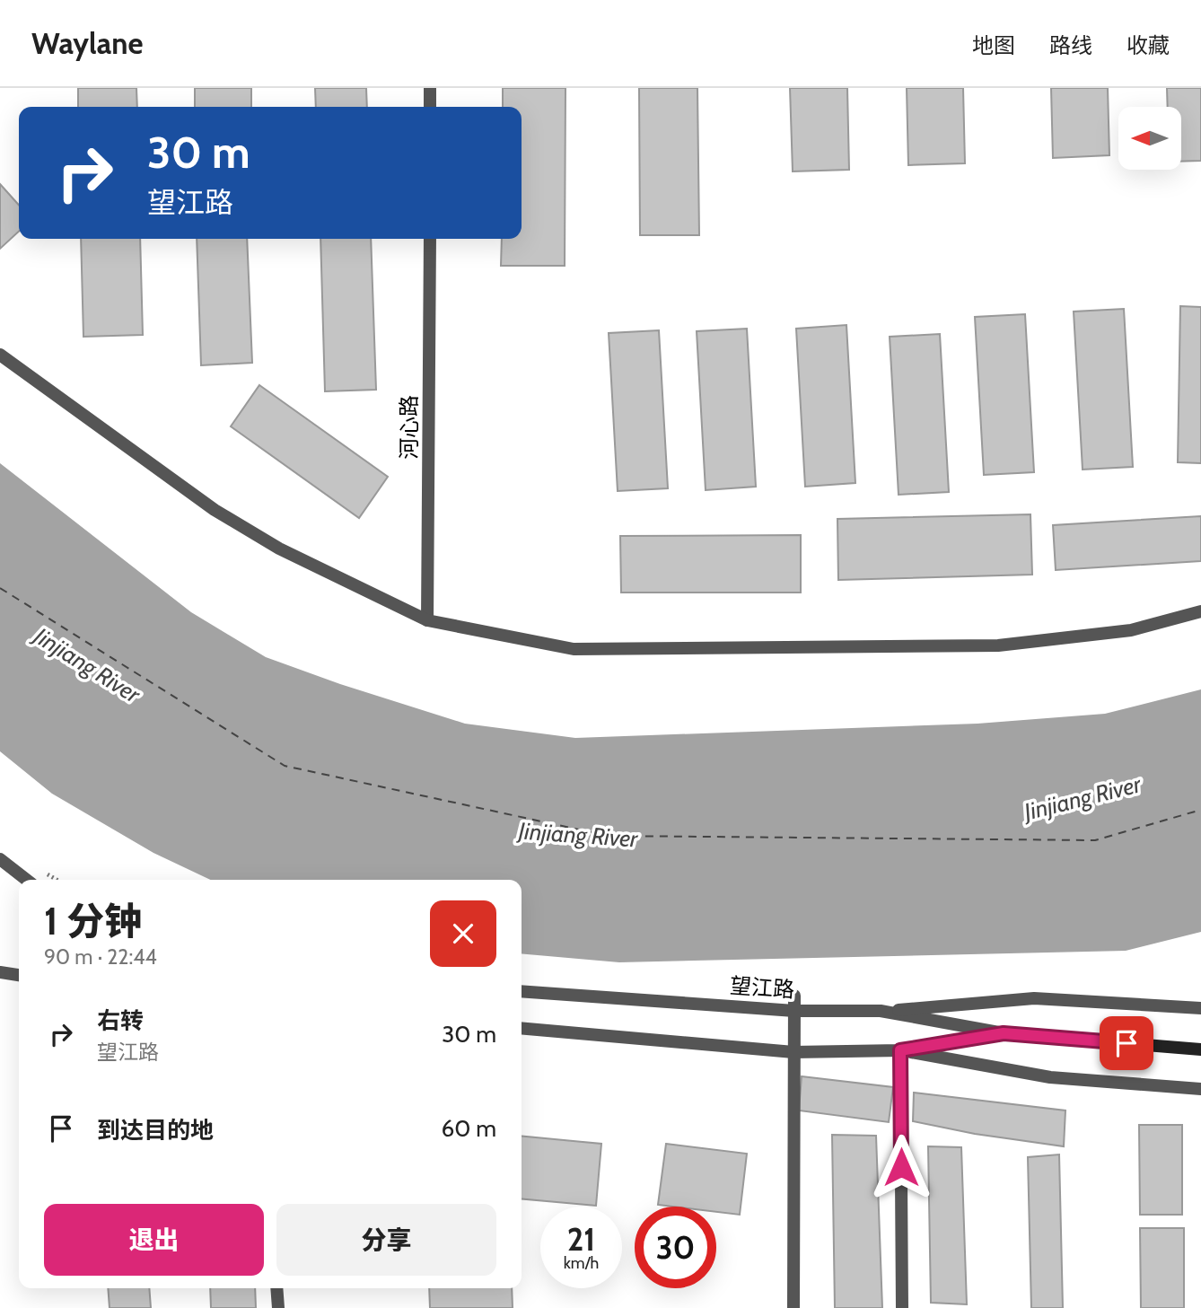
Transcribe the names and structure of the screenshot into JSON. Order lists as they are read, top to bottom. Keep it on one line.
{"streets":{"main road":["望江路"],"street":["河心路"]},"water":["Jinjiang River"],"north":"left","page":{"header":"Waylane","nav":["地图","路线","收藏"],"turn":["30 m","望江路"],"heading":["1 分钟","90 m · 22:44"],"list":[{"name":"右转","note":"望江路","value":"30 m"},{"name":"到达目的地","value":"60 m"}],"buttons":["退出","分享"],"speed":"21 km/h","limit":"30"}}
